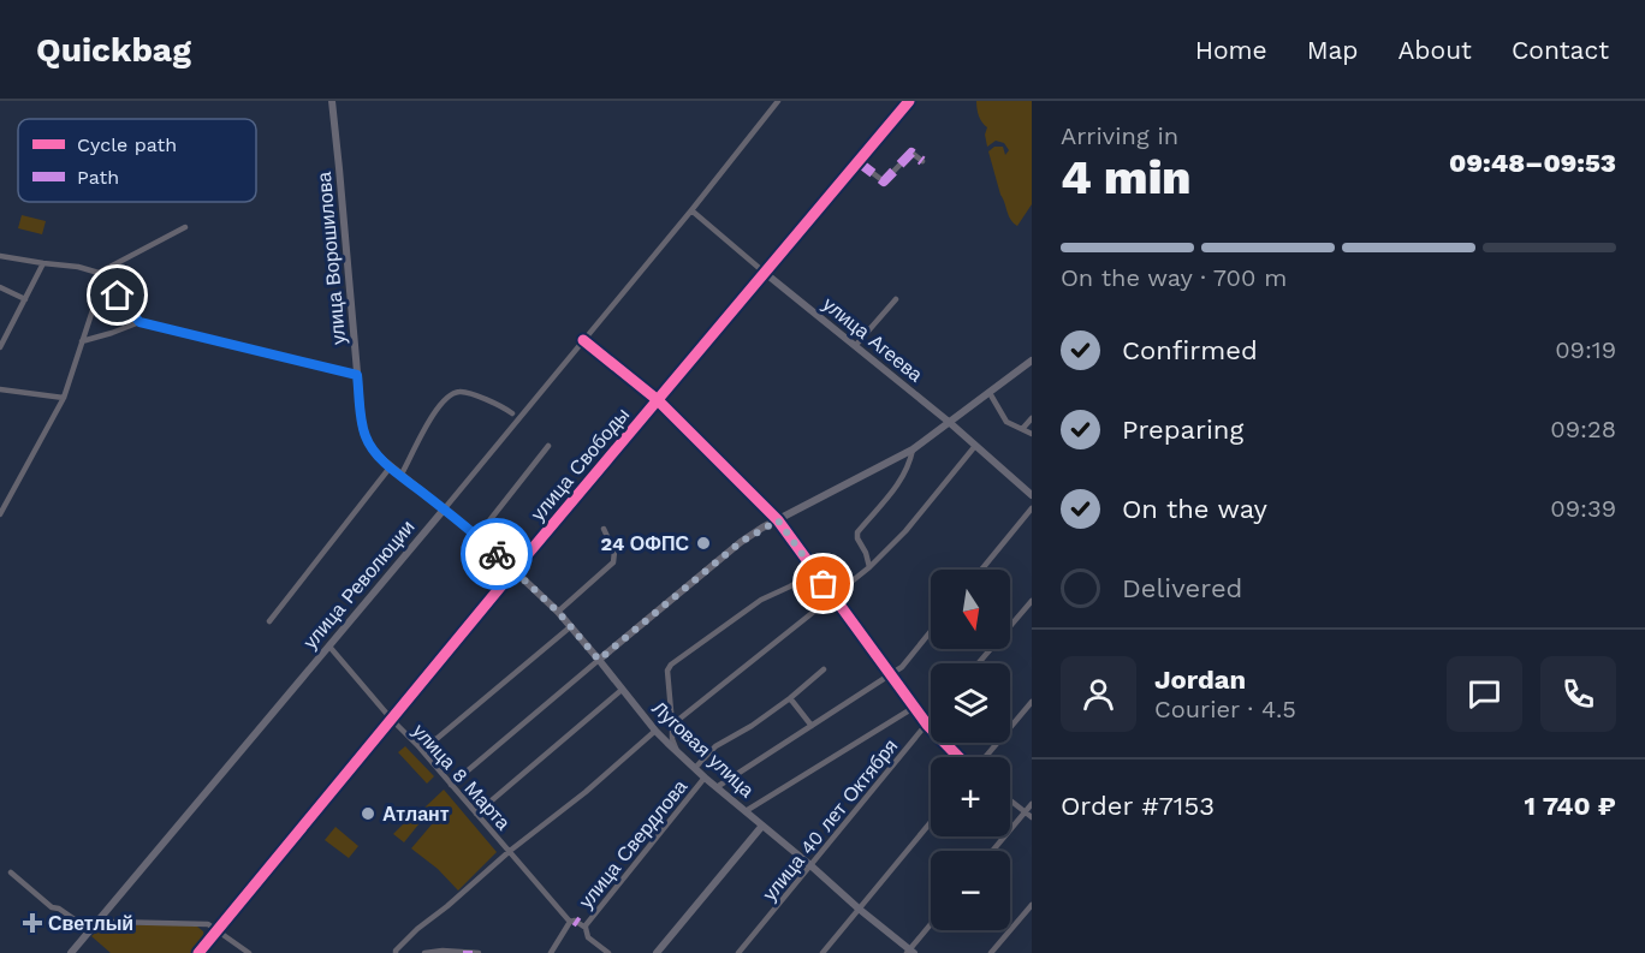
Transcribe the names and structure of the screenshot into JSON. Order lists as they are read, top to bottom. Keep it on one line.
{"streets":{"main road":["улица Ворошилова","улица Агеева","улица Свободы","улица Революции","Луговая улица"],"street":["улица 8 Марта","улица 40 лет Октября","улица Свердлова"]},"crossings":[["улица Ворошилова","Луговая улица"],["улица Агеева","улица Свободы"],["улица Агеева","улица Революции"],["улица Свободы","Луговая улица"],["улица Свободы","улица 8 Марта"],["улица Революции","Луговая улица"],["улица Революции","улица 8 Марта"],["Луговая улица","улица 40 лет Октября"],["Луговая улица","улица Свердлова"],["улица 8 Марта","улица Свердлова"]],"places":{"other":["24 ОФПС","Атлант"],"health":["Светлый"]},"legend":["Cycle path","Path"],"north":"bottom","page":{"header":"Quickbag","nav":["Home","Map","About","Contact"],"heading":["4 min","Arriving in","09:48–09:53"],"panel":["Jordan","Courier · 4.5","Order #7153","1 740 ₽"],"bar":"On the way · 700 m","list":[["Confirmed","09:19"],["Preparing","09:28"],["On the way","09:39"],"Delivered"],"map_buttons":["+","−"]}}
